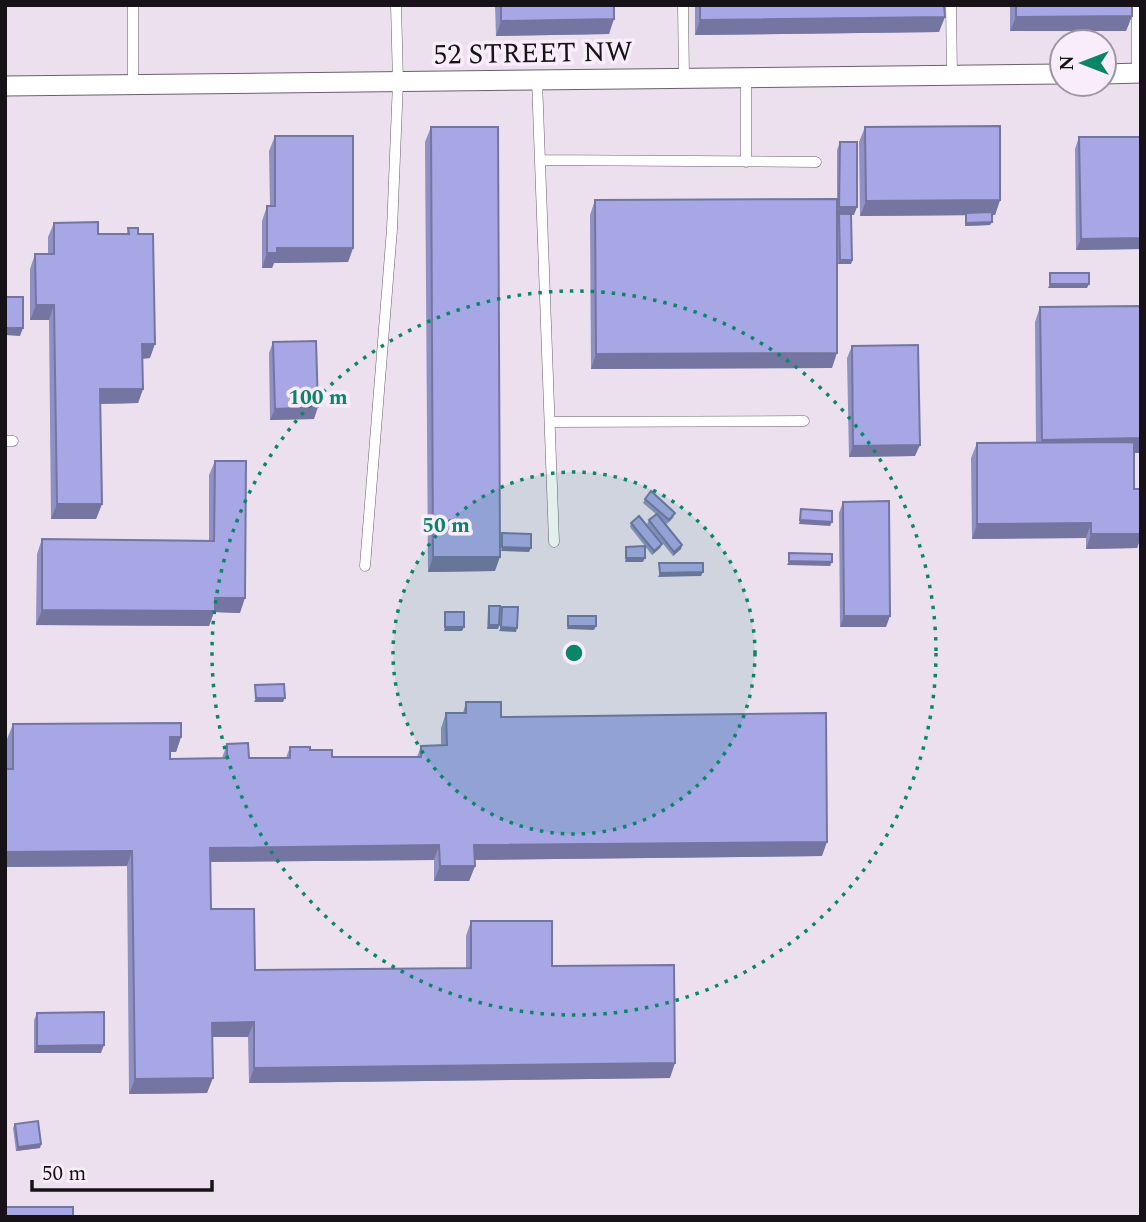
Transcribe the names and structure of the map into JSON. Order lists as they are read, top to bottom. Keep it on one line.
{"streets":{"street":["52 STREET NW"]},"scale_bar":"50 m","north":"left","rings":["100 m","50 m"]}
